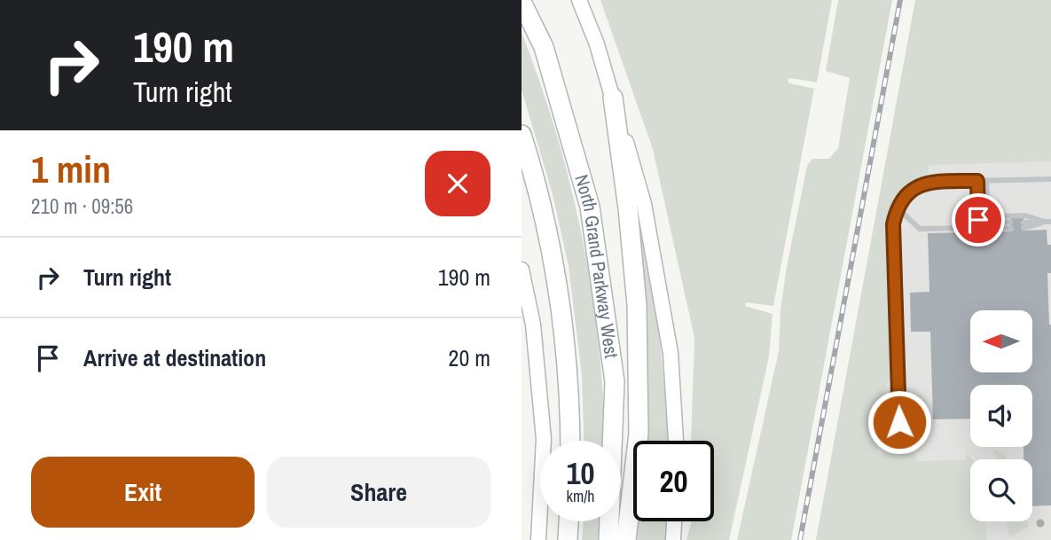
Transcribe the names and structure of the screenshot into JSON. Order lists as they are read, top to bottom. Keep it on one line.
{"streets":{"highway":["North Grand Parkway West"]},"north":"left","page":{"turn":["190 m","Turn right"],"heading":["1 min","210 m · 09:56"],"list":[{"name":"Turn right","value":"190 m"},{"name":"Arrive at destination","value":"20 m"}],"speed":"10 km/h","limit":"20","buttons":["Exit","Share"]}}
